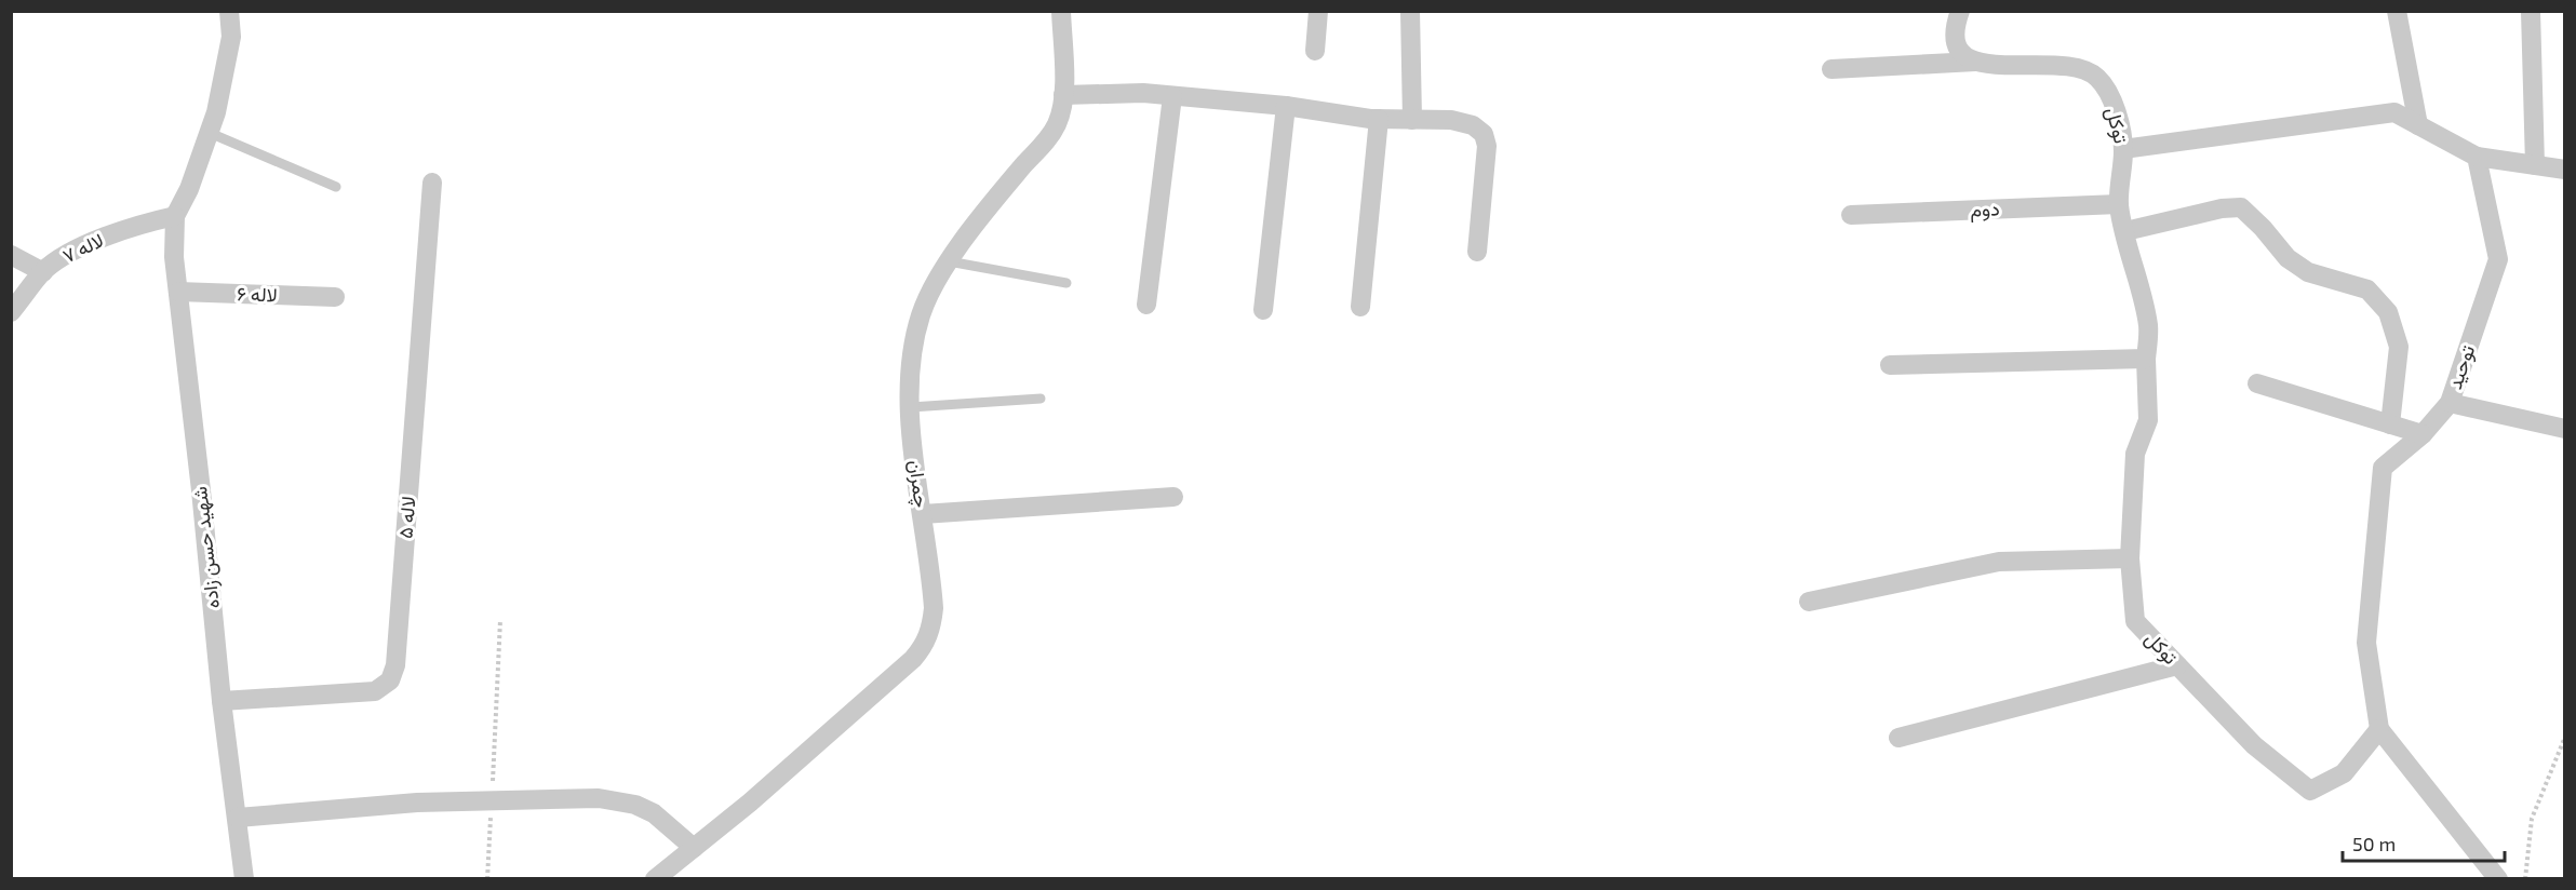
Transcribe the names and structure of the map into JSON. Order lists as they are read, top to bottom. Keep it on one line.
{"streets":{"street":["توکل","دوم","لاله ۷","لاله ۶","توحید","چمران","لاله ۵","شهید حسن زاده"]},"crossings":[["توکل","دوم"],["توکل","توحید"],["لاله ۷","شهید حسن زاده"],["لاله ۶","شهید حسن زاده"],["لاله ۵","شهید حسن زاده"]],"scale_bar":"50 m"}
